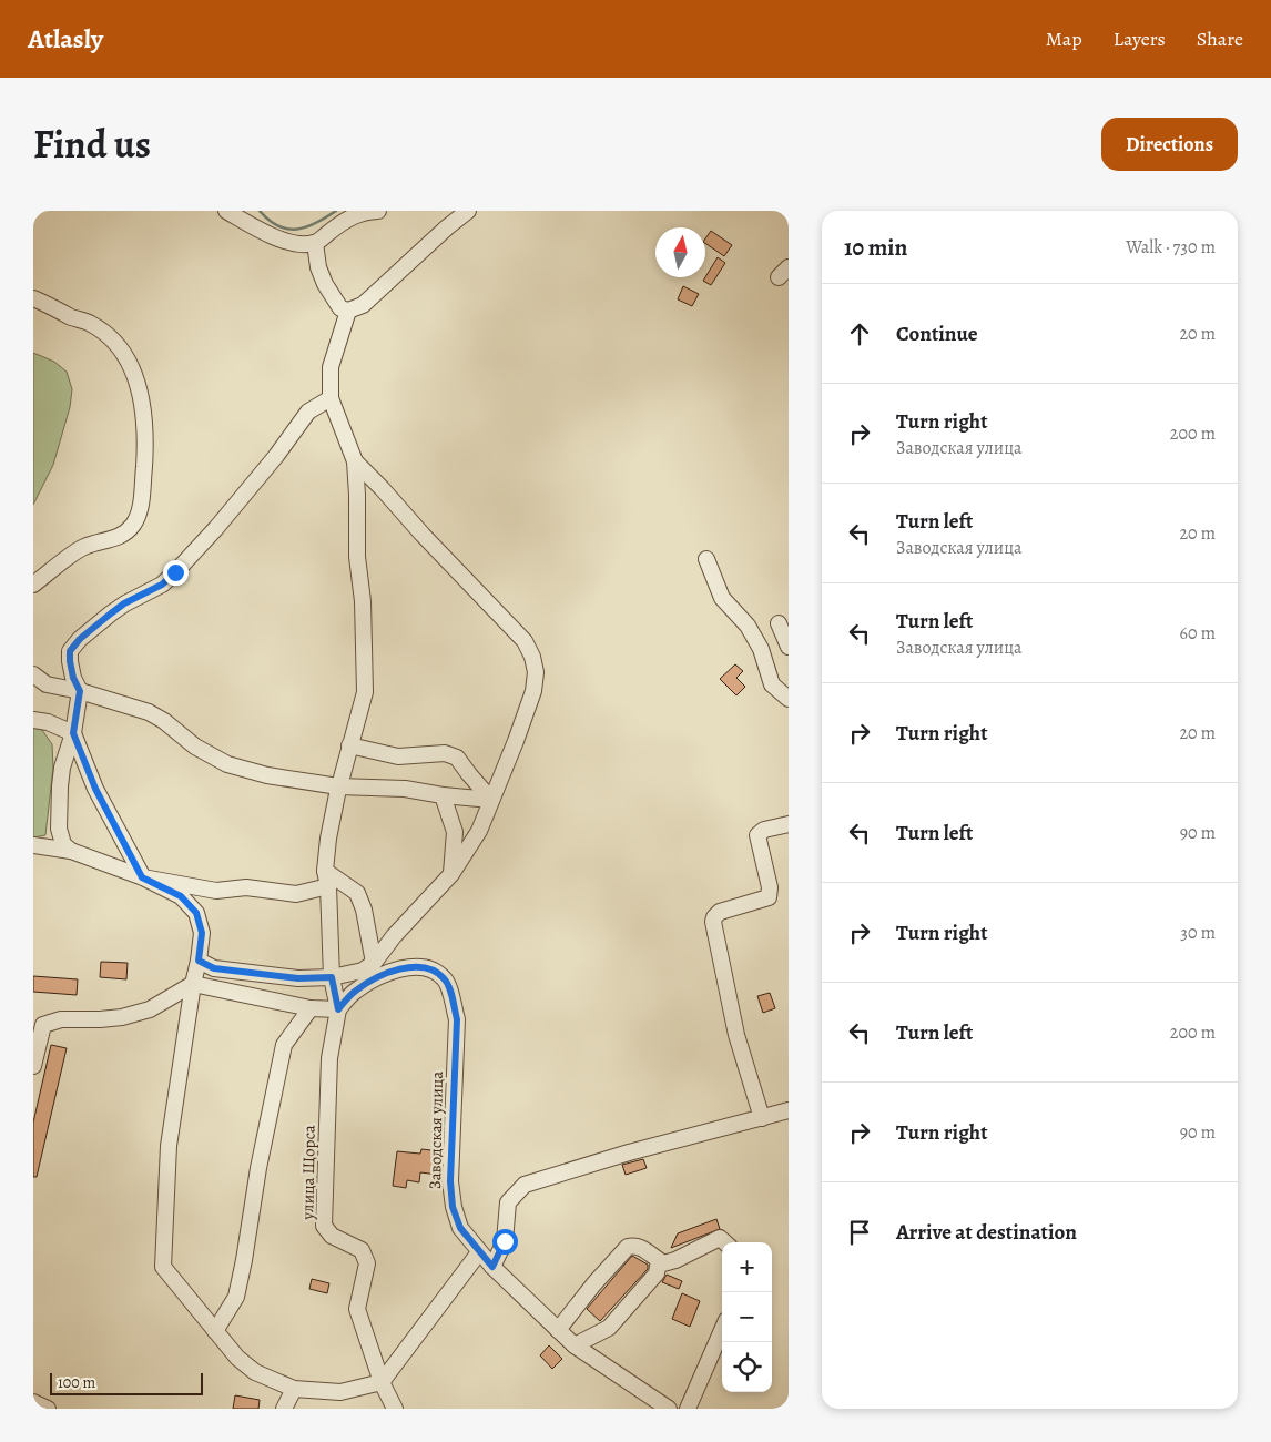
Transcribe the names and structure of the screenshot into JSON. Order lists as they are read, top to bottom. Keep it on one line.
{"streets":{"street":["Заводская улица","улица Щорса"]},"crossings":[["Заводская улица","улица Щорса"]],"scale_bar":"100 m","north":"top","page":{"header":"Atlasly","nav":["Map","Layers","Share"],"title":"Find us","buttons":"Directions","heading":["10 min","Walk · 730 m"],"list":[["Continue","20 m"],["Turn right","Заводская улица","200 m"],["Turn left","Заводская улица","20 m"],["Turn left","Заводская улица","60 m"],["Turn right","20 m"],["Turn left","90 m"],["Turn right","30 m"],["Turn left","200 m"],["Turn right","90 m"],"Arrive at destination"],"map_buttons":["+","−"],"scale":"100 m"}}
